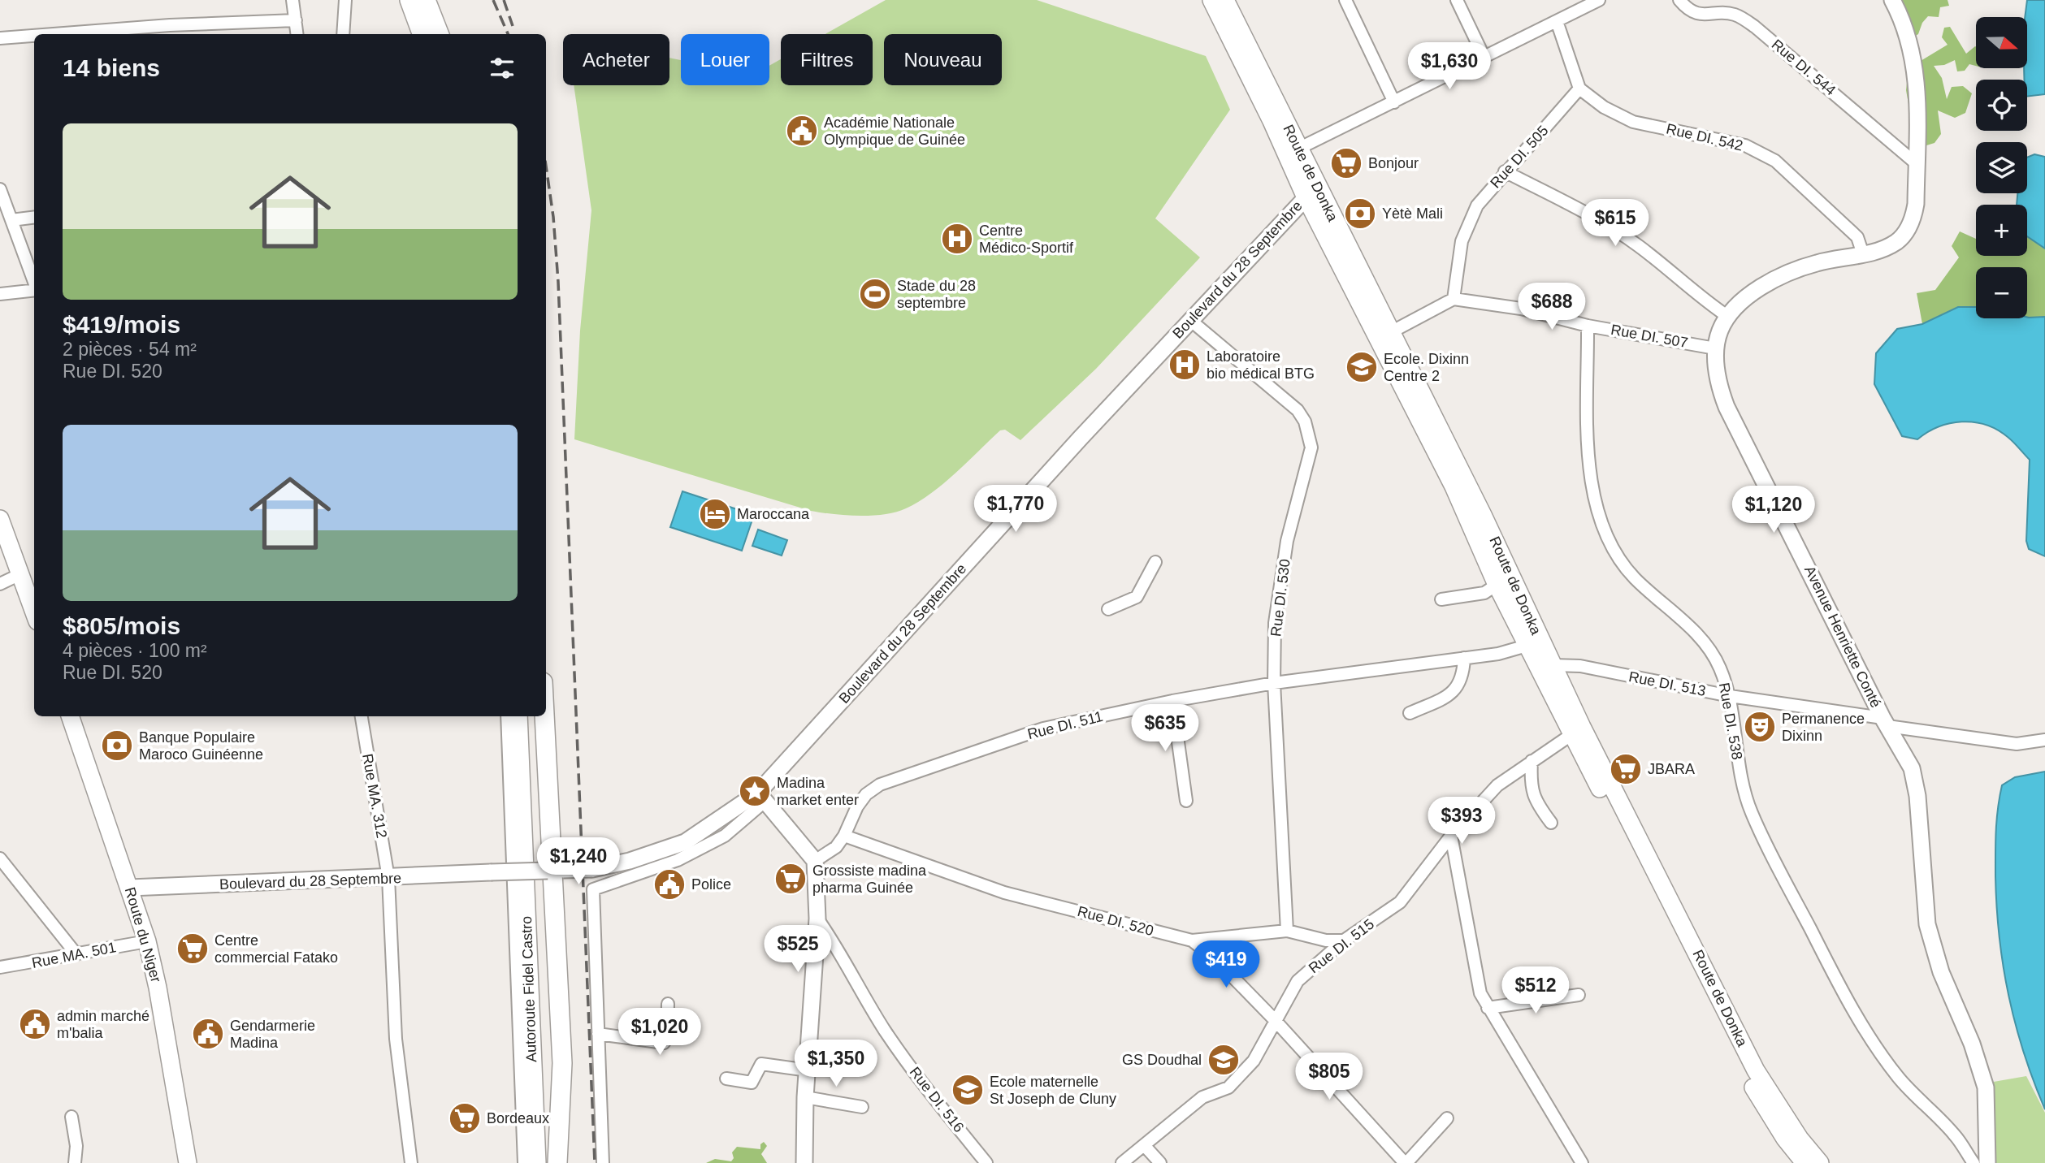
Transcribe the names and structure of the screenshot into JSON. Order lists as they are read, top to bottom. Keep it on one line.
{"streets":{"highway":["Autoroute Fidel Castro"],"main road":["Route de Donka","Boulevard du 28 Septembre","Avenue Henriette Conté","Route du Niger"],"street":["Rue DI. 544","Rue DI. 542","Rue DI. 505","Rue DI. 507","Rue DI. 530","Rue DI. 513","Rue DI. 538","Rue DI. 511","Rue MA. 312","Rue DI. 520","Rue DI. 515","Rue MA. 501","Rue DI. 516"]},"crossings":[["Rue DI. 544","Avenue Henriette Conté"],["Rue DI. 542","Rue DI. 505"],["Rue DI. 542","Avenue Henriette Conté"],["Rue DI. 505","Rue DI. 507"],["Route de Donka","Boulevard du 28 Septembre"],["Route de Donka","Rue DI. 513"],["Route de Donka","Rue DI. 511"],["Route de Donka","Rue DI. 515"],["Boulevard du 28 Septembre","Rue DI. 530"],["Boulevard du 28 Septembre","Rue MA. 312"],["Boulevard du 28 Septembre","Route du Niger"],["Rue DI. 507","Avenue Henriette Conté"],["Rue DI. 507","Rue DI. 538"],["Rue DI. 530","Rue DI. 511"],["Avenue Henriette Conté","Rue DI. 513"],["Rue DI. 513","Rue DI. 538"],["Rue DI. 511","Rue DI. 520"],["Rue DI. 520","Rue DI. 515"],["Route du Niger","Rue MA. 501"]],"places":{"public building":["Académie Nationale Olympique de Guinée","Police","admin marché m'balia","Gendarmerie Madina"],"supermarket":["Bonjour","JBARA","Grossiste madina pharma Guinée","Centre commercial Fatako","Bordeaux"],"bank":["Yètè Mali","Banque Populaire Maroco Guinéenne"],"hospital":["Centre Médico-Sportif","Laboratoire bio médical BTG"],"sports":["Stade du 28 septembre"],"school or university":["Ecole. Dixinn Centre 2","GS Doudhal","Ecole maternelle St Joseph de Cluny"],"hotel":["Maroccana"],"theatre":["Permanence Dixinn"],"place":["Madina market enter"]},"north":"right","page":{"map_buttons":["+","−"],"chip":["Acheter","Louer","Filtres","Nouveau"],"heading":"14 biens","price":["$1,630","$615","$688","$1,770","$1,120","$635","$393","$1,240","$525","$419","$512","$1,020","$1,350","$805"],"list":[{"name":"$419/mois","note":"2 pièces · 54 m² · Rue DI. 520"},{"name":"$805/mois","note":"4 pièces · 100 m² · Rue DI. 520"}]}}
